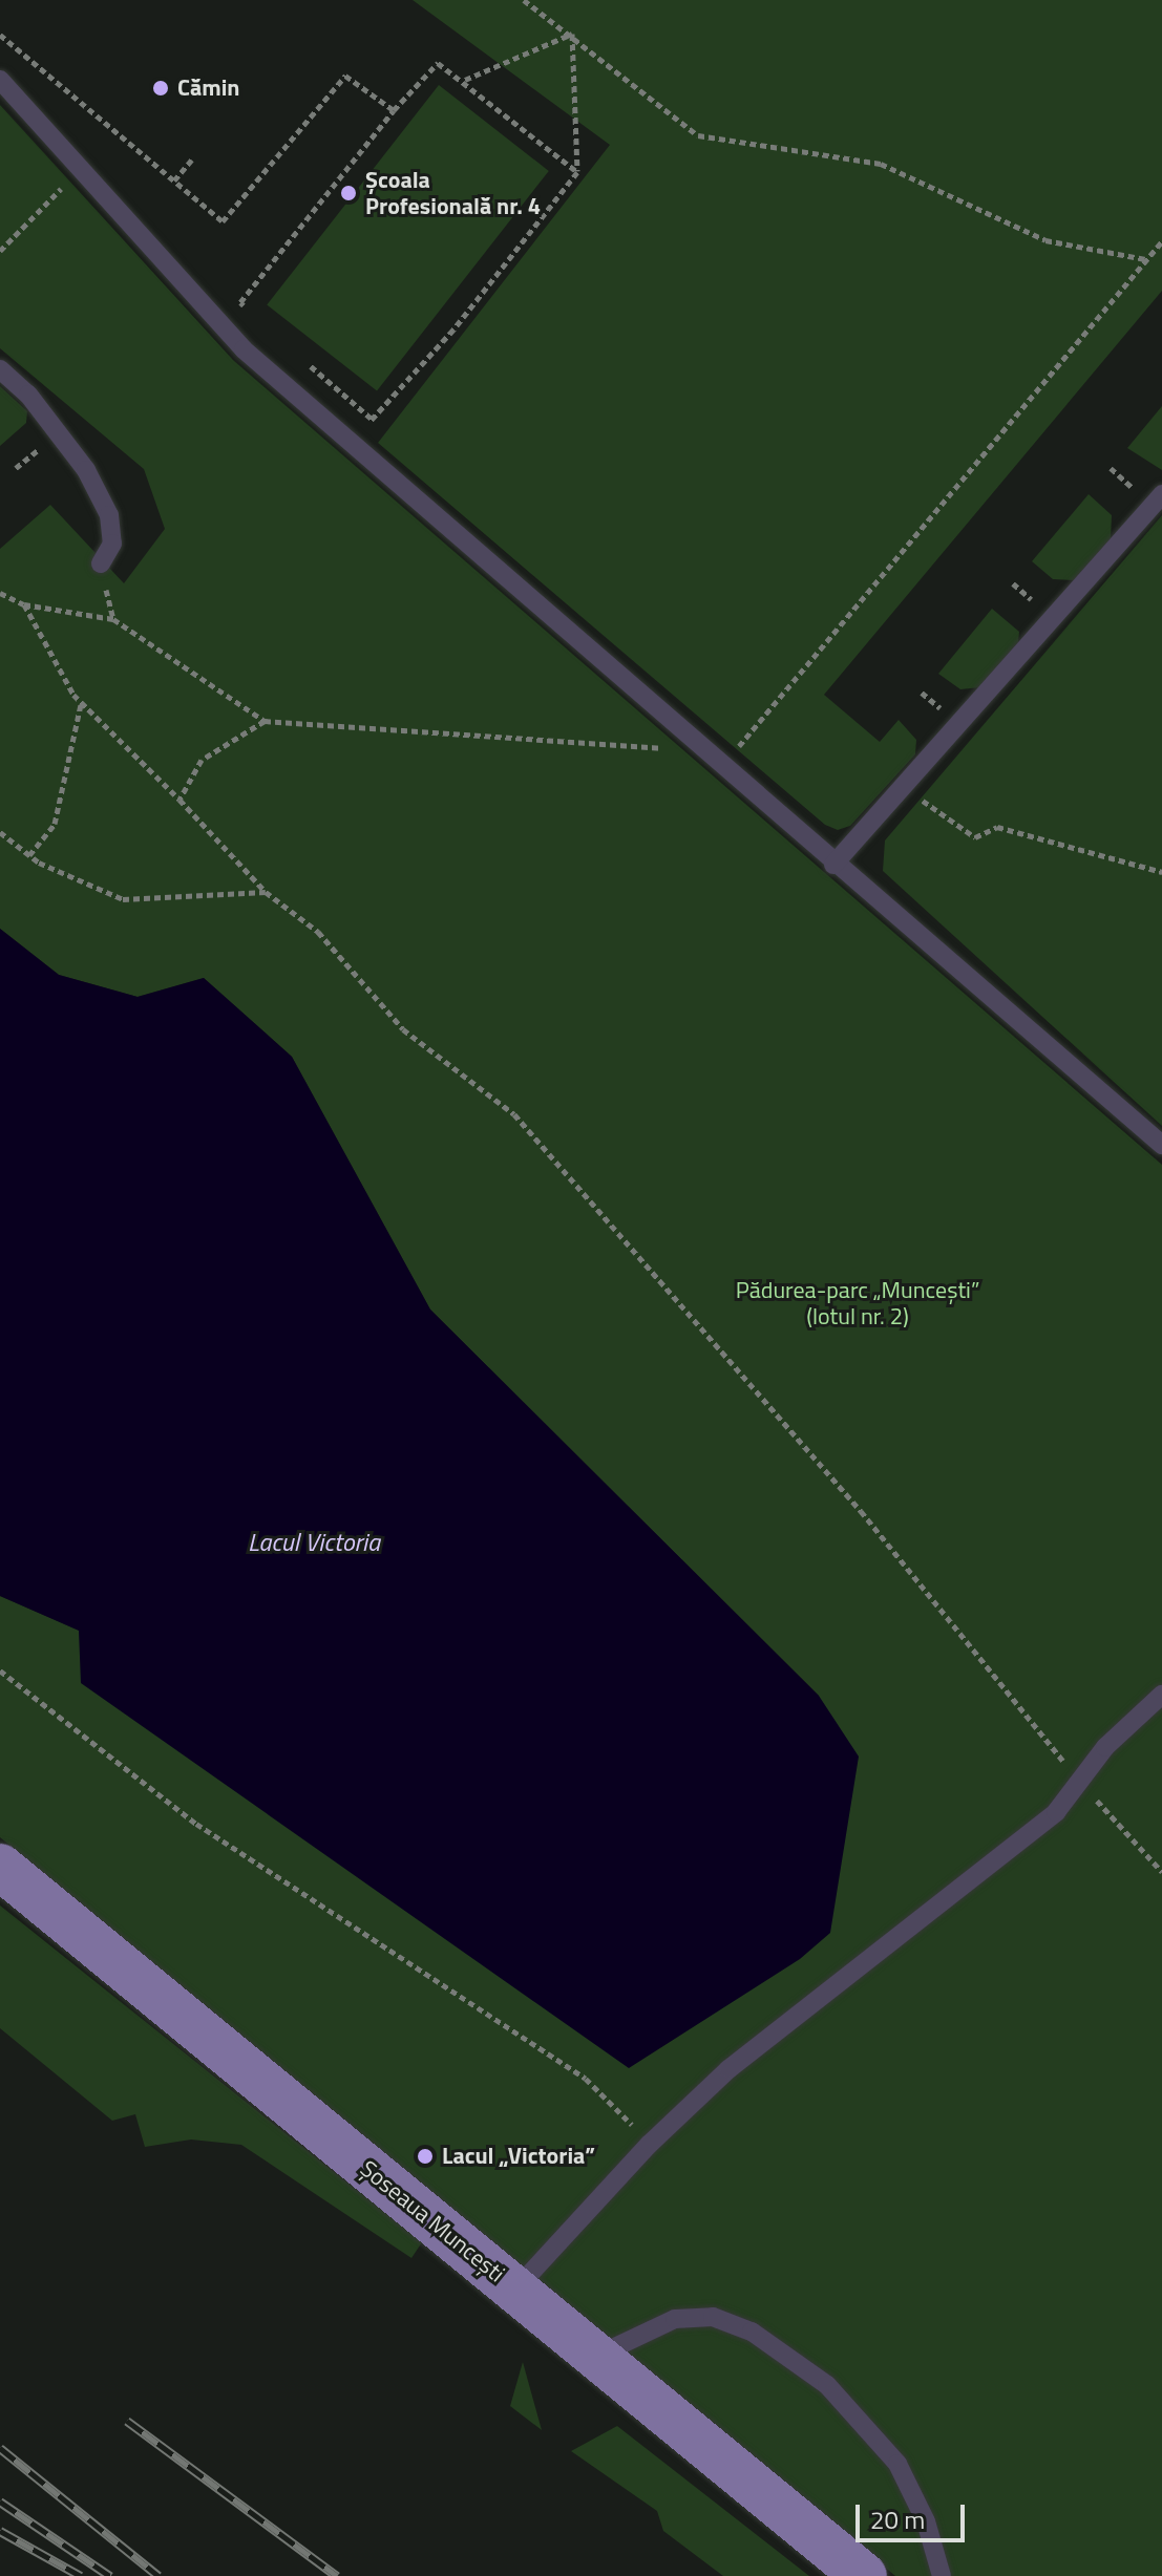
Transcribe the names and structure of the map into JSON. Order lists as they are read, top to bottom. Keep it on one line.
{"streets":{"main road":["Șoseaua Muncești"]},"water":["Lacul Victoria"],"parks":["Pădurea-parc „Muncești” (lotul nr. 2)"],"places":["Cămin","Școala Profesională nr. 4","Lacul „Victoria”"],"scale_bar":"20 m"}
